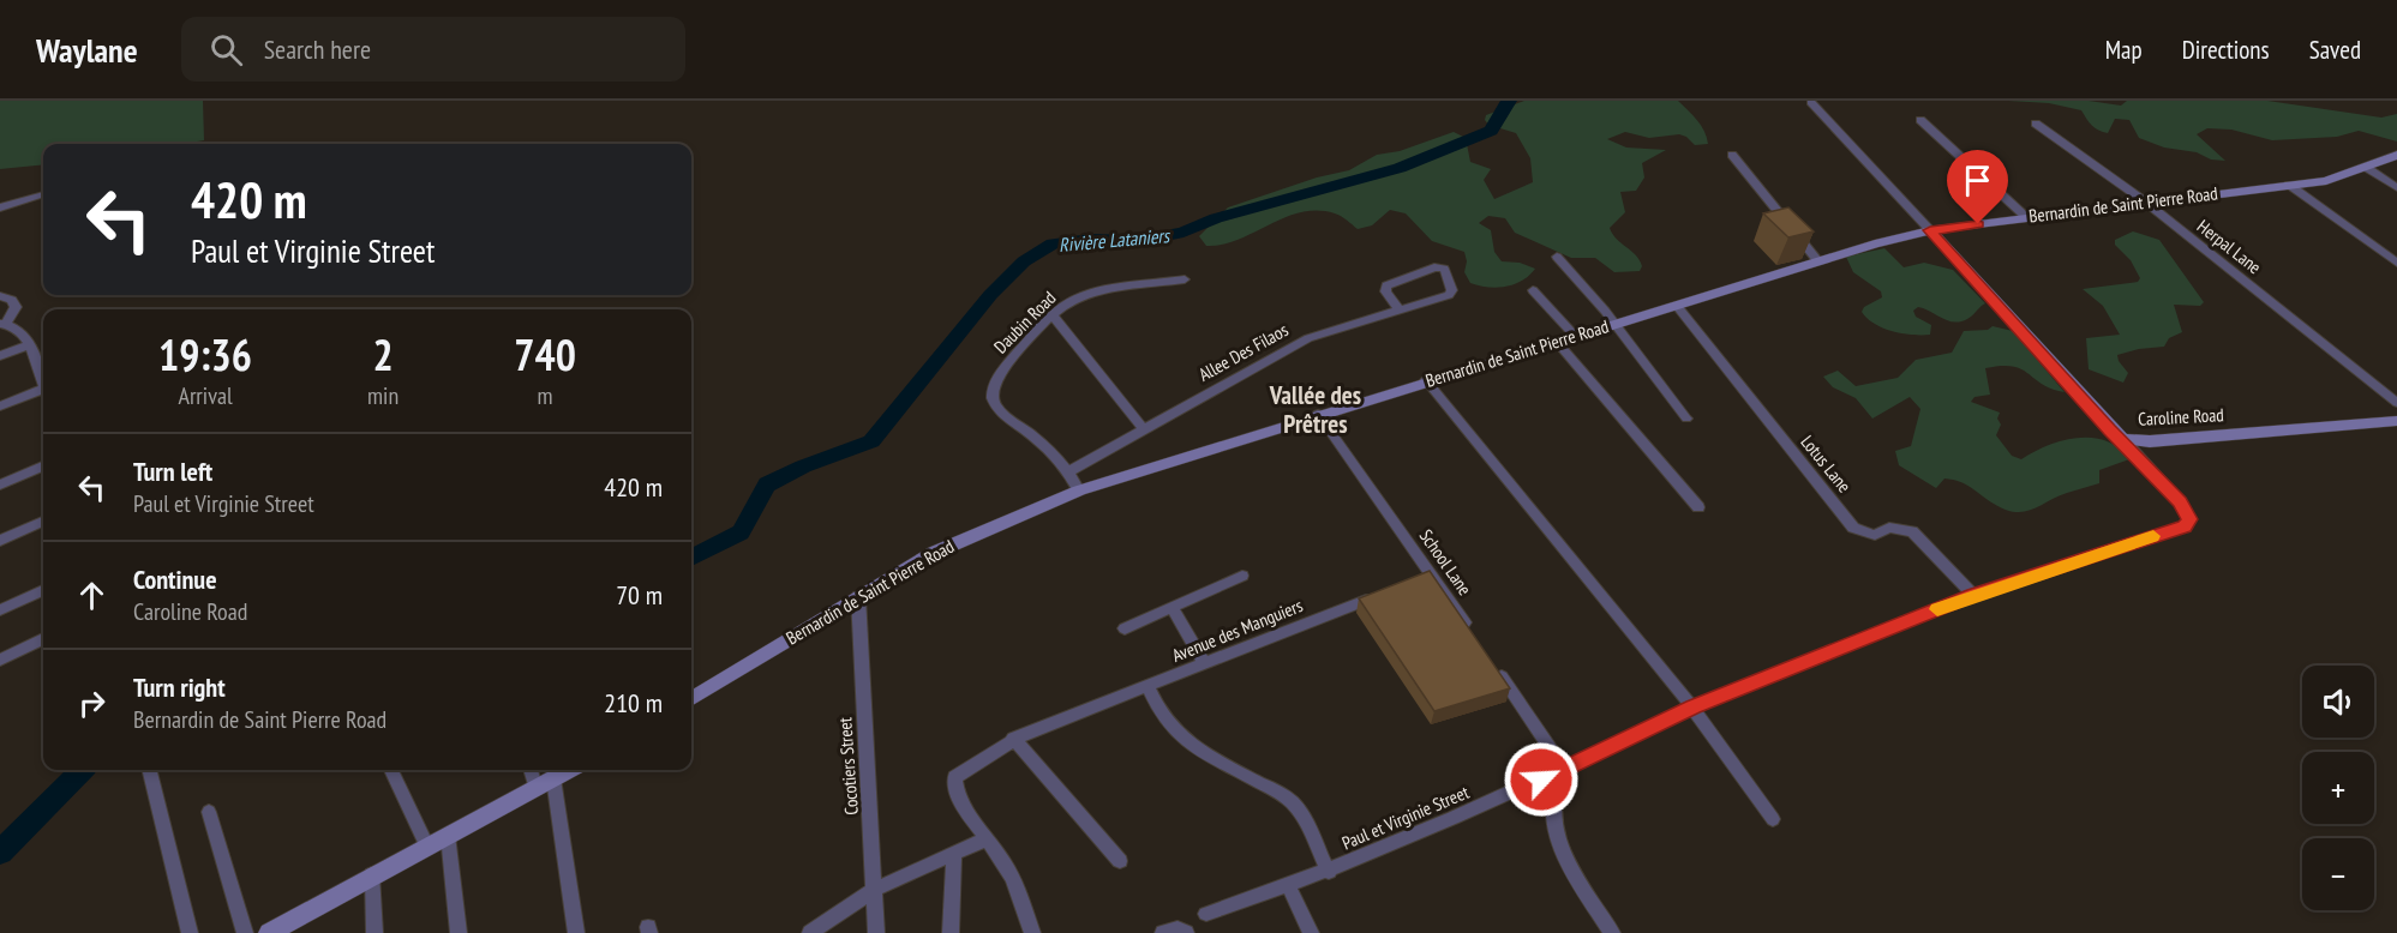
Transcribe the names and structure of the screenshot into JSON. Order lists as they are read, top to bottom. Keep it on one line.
{"streets":{"main road":["Bernardin de Saint Pierre Road","Caroline Road"],"street":["Herpal Lane","Daubin Road","Allee Des Filaos","Lotus Lane","School Lane","Avenue des Manguiers","Cocotiers Street","Paul et Virginie Street"]},"crossings":[["Bernardin de Saint Pierre Road","Herpal Lane"],["Bernardin de Saint Pierre Road","Daubin Road"],["Bernardin de Saint Pierre Road","Caroline Road"],["Bernardin de Saint Pierre Road","Lotus Lane"],["Bernardin de Saint Pierre Road","School Lane"],["Bernardin de Saint Pierre Road","Cocotiers Street"],["Daubin Road","Allee Des Filaos"],["Caroline Road","Paul et Virginie Street"],["Lotus Lane","Paul et Virginie Street"]],"districts":["Vallée des Prêtres"],"water":["Rivière Lataniers"],"page":{"header":"Waylane","search":"Search here","nav":["Map","Directions","Saved"],"turn":["420 m","Paul et Virginie Street"],"eta":["19:36","Arrival","2","min","740","m"],"list":[{"name":"Turn left","note":"Paul et Virginie Street","value":"420 m"},{"name":"Continue","note":"Caroline Road","value":"70 m"},{"name":"Turn right","note":"Bernardin de Saint Pierre Road","value":"210 m"}],"map_buttons":["+","−"]}}
